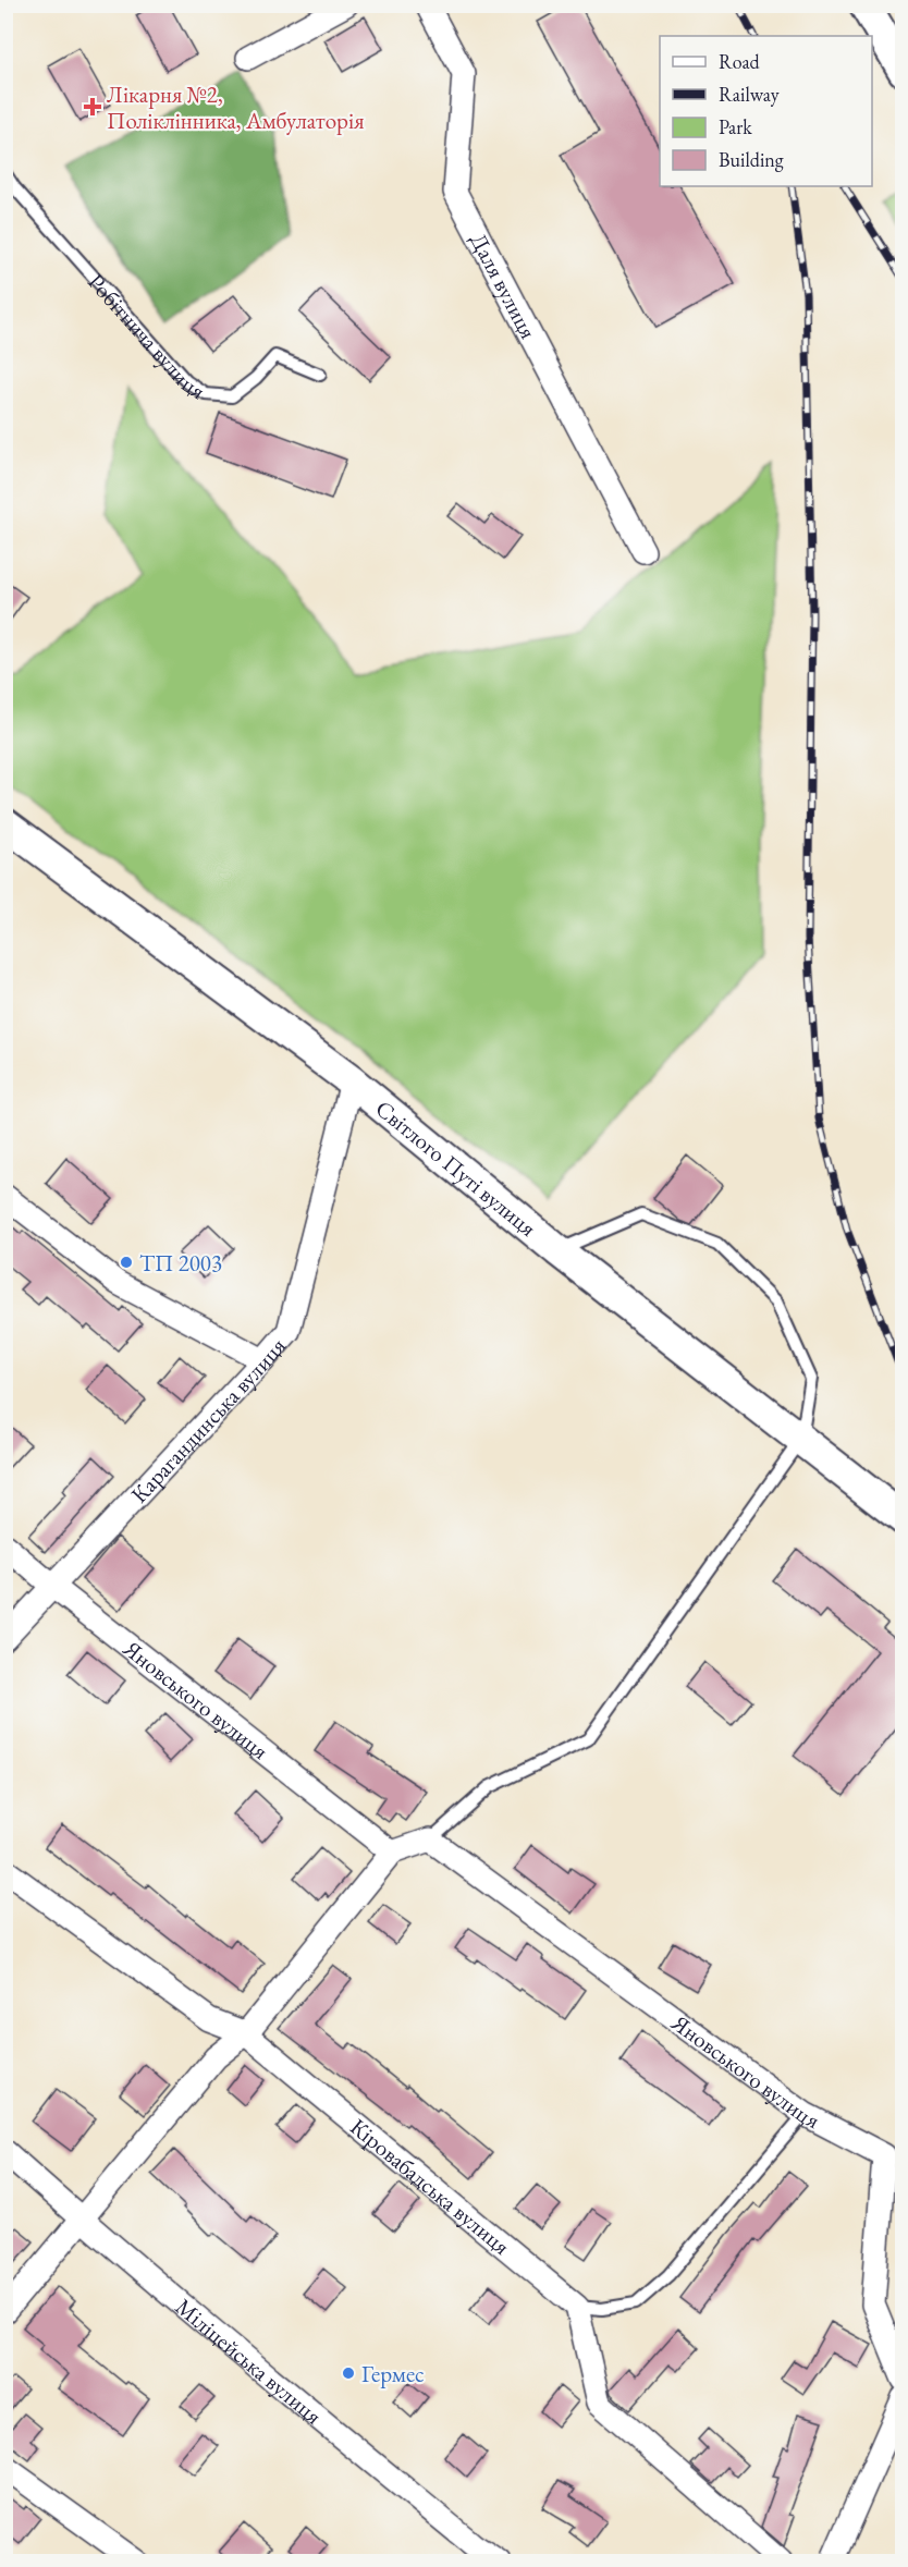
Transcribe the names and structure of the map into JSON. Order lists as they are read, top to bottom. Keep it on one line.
{"streets":{"main road":["Світлого Путі вулиця"],"street":["Даля вулиця","Карагандинська вулиця","Яновського вулиця","Кіровабадська вулиця","Міліцейська вулиця"],"lane":["Робітнича вулиця"]},"crossings":[["Світлого Путі вулиця","Карагандинська вулиця"],["Карагандинська вулиця","Яновського вулиця"]],"places":{"health":["Лікарня №2, Поліклінника, Амбулаторія"],"other":["ТП 2003","Гермес"]},"legend":["Road","Railway","Park","Building"]}
